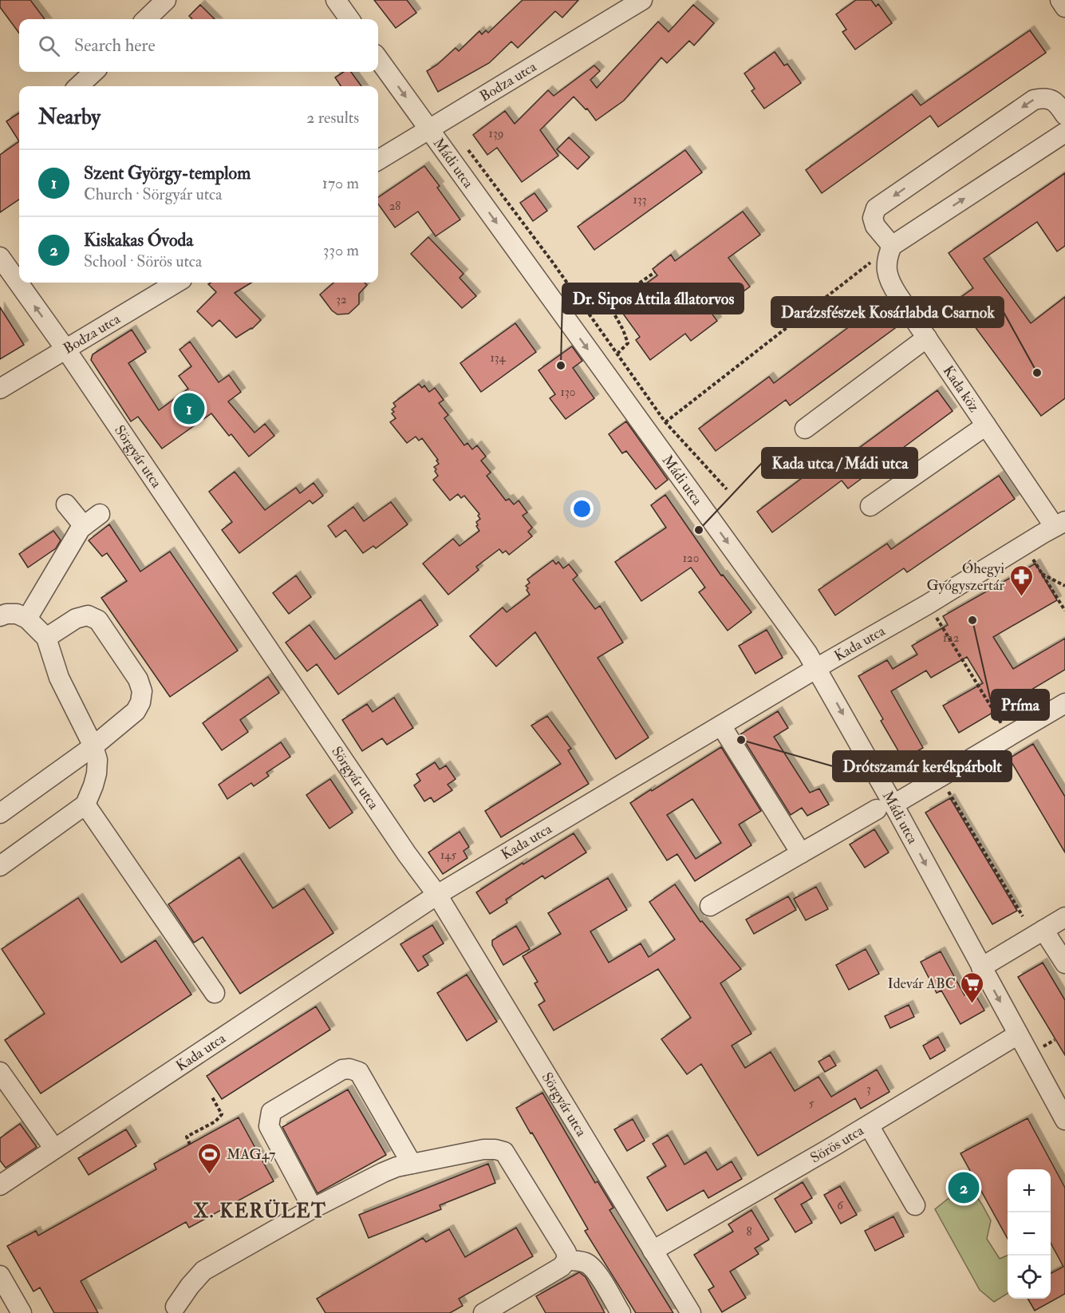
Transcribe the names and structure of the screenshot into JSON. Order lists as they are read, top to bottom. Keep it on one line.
{"streets":{"street":["Bodza utca","Mádi utca","Kada köz","Sörgyár utca","Kada utca","Sörös utca"]},"crossings":[["Bodza utca","Mádi utca"],["Bodza utca","Sörgyár utca"],["Mádi utca","Kada utca"],["Mádi utca","Sörös utca"],["Kada köz","Kada utca"],["Sörgyár utca","Kada utca"],["Sörgyár utca","Sörös utca"]],"one_way":["Mádi utca"],"districts":["X. KERÜLET"],"places":{"other":["Dr. Sipos Attila állatorvos","Darázsfészek Kosárlabda Csarnok","Kada utca / Mádi utca","Príma","Drótszamár kerékpárbolt"],"pharmacy":["Óhegyi Gyógyszertár"],"supermarket":["Idevár ABC"],"sports":["MAG47"]},"house_numbers":["139","133","28","32","134","130","120","122","145","3","5","6","8"],"page":{"search":"Search here","heading":["Nearby","2 results"],"list":[{"mark":"1","name":"Szent György-templom","note":"Church · Sörgyár utca","value":"170 m"},{"mark":"2","name":"Kiskakas Óvoda","note":"School · Sörös utca","value":"330 m"}],"pins":["1","2"],"map_buttons":["+","−"]}}
